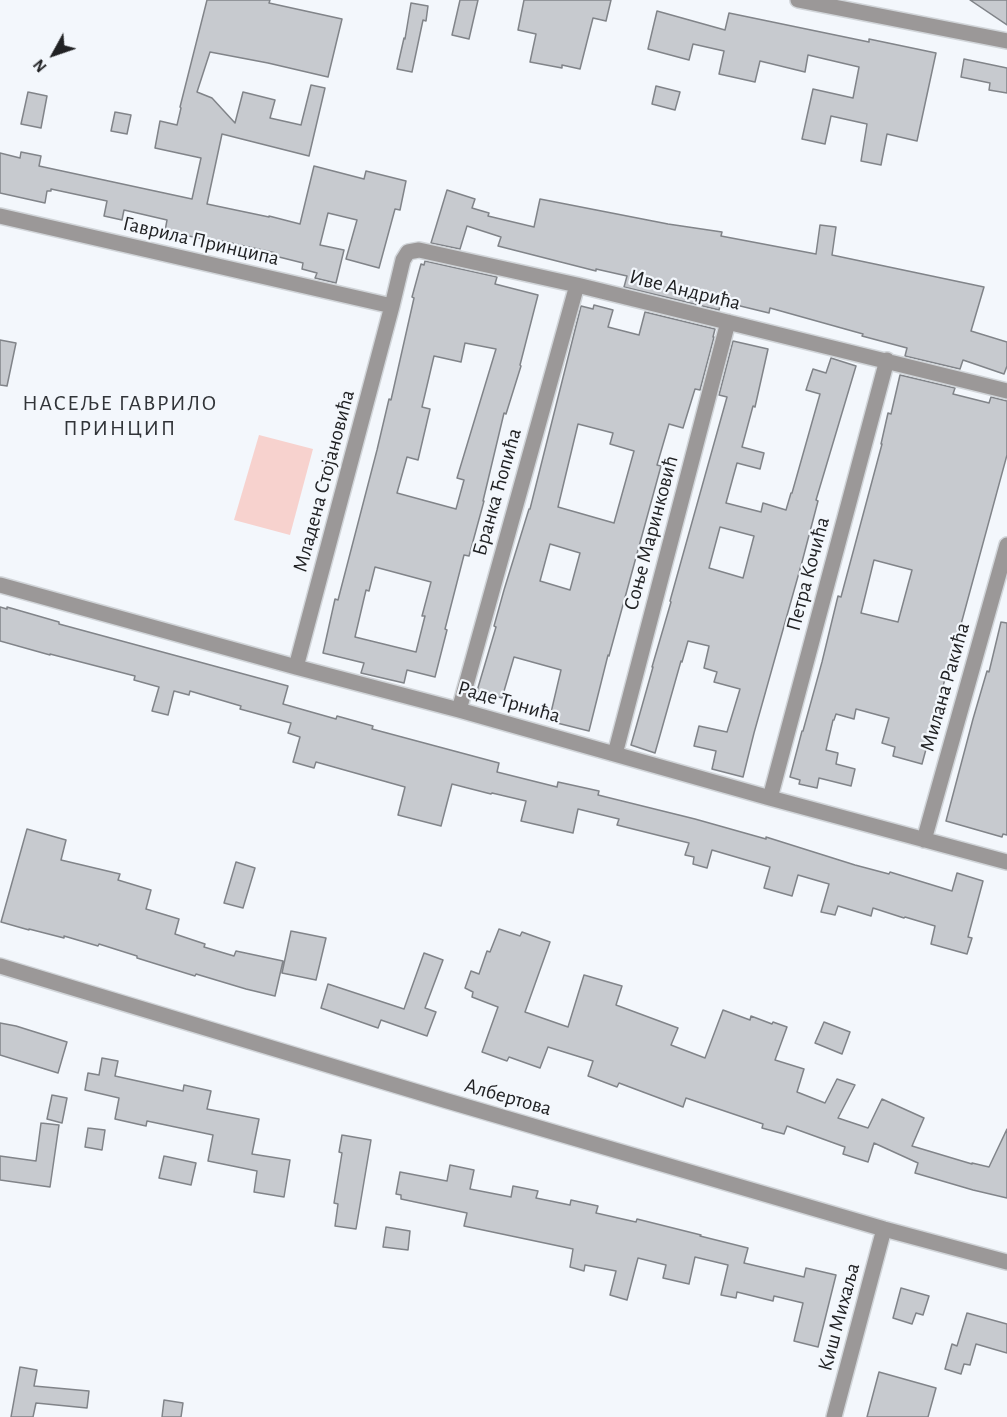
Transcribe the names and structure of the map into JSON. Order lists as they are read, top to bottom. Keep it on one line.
{"streets":{"street":["Гаврила Принципа","Иве Андрића","Младена Стојановића","Бранка Ћопића","Соње Маринковић","Петра Кочића","Милана Ракића","Раде Трнића","Албертова","Киш Михаља"]},"crossings":[["Гаврила Принципа","Иве Андрића"],["Гаврила Принципа","Младена Стојановића"],["Иве Андрића","Младена Стојановића"],["Иве Андрића","Бранка Ћопића"],["Иве Андрића","Соње Маринковић"],["Иве Андрића","Петра Кочића"],["Младена Стојановића","Раде Трнића"],["Бранка Ћопића","Раде Трнића"],["Соње Маринковић","Раде Трнића"],["Петра Кочића","Раде Трнића"],["Милана Ракића","Раде Трнића"],["Албертова","Киш Михаља"]],"districts":["НАСЕЉЕ ГАВРИЛО ПРИНЦИП"],"north":"bottom left"}
